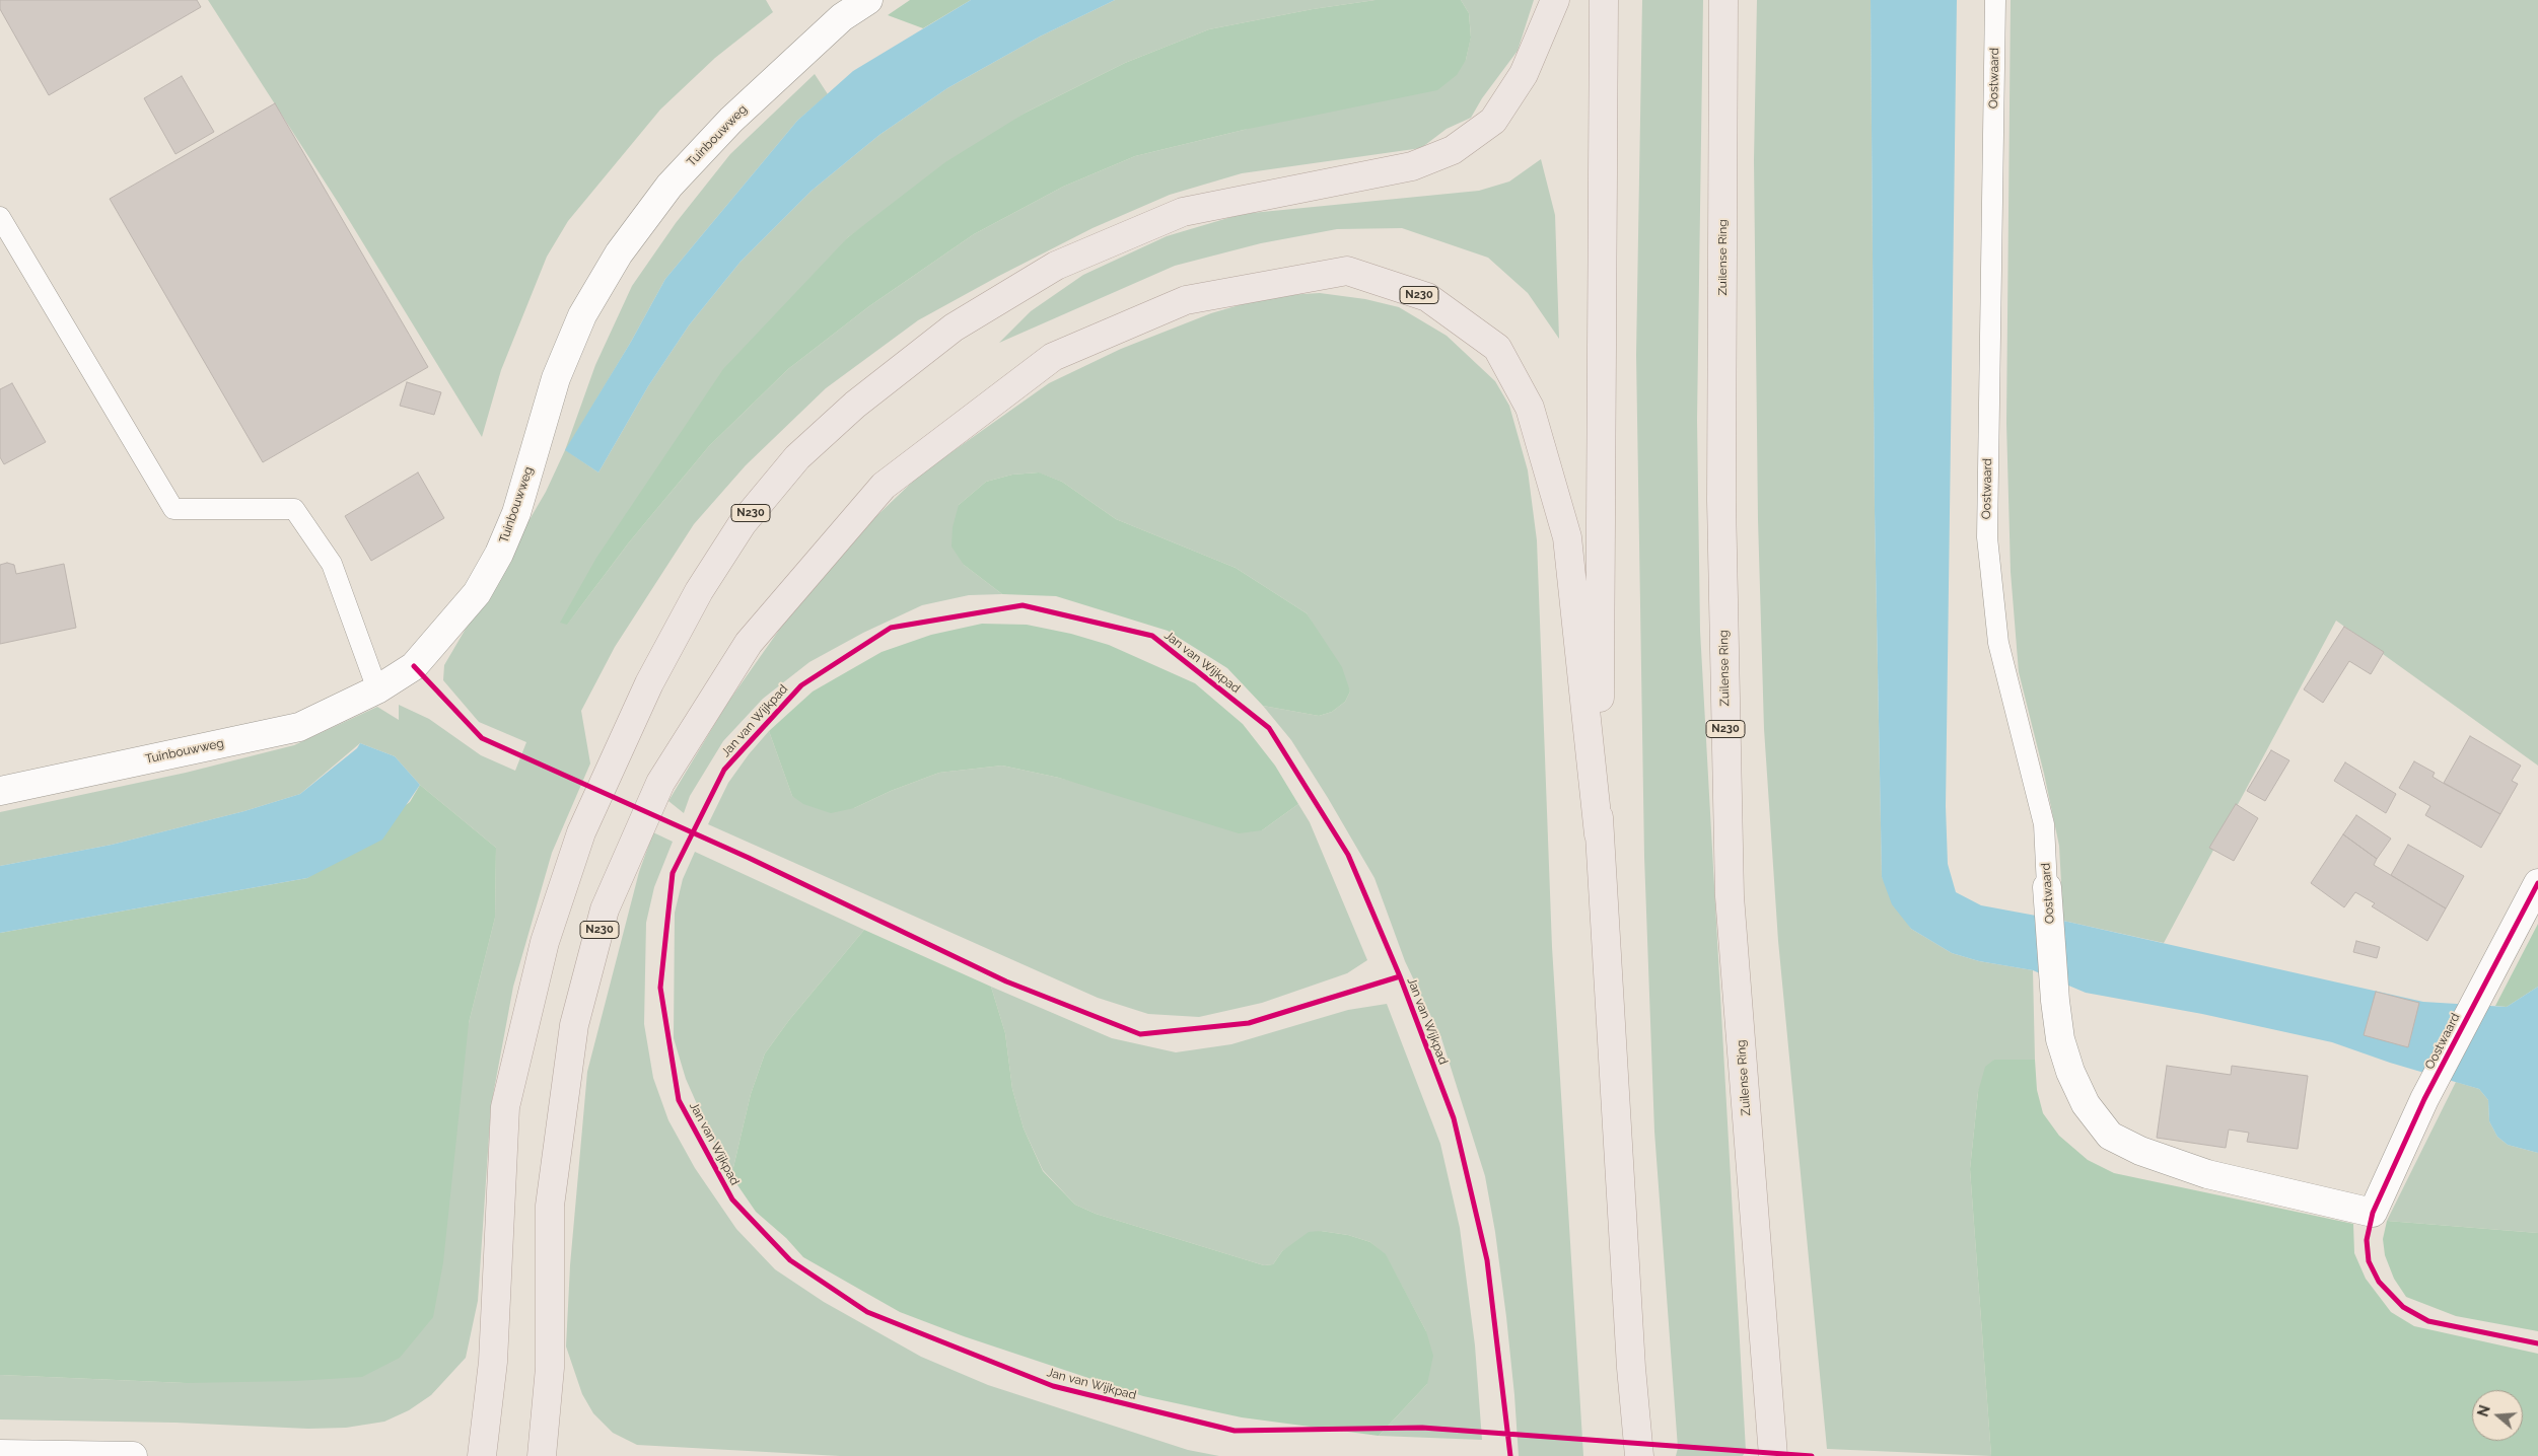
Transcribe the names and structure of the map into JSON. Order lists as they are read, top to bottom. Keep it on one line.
{"streets":{"main road":["Zuilense Ring","N230"],"street":["Oostwaard","Tuinbouwweg"],"cycle path":["Jan van Wijkpad"]},"north":"left"}
